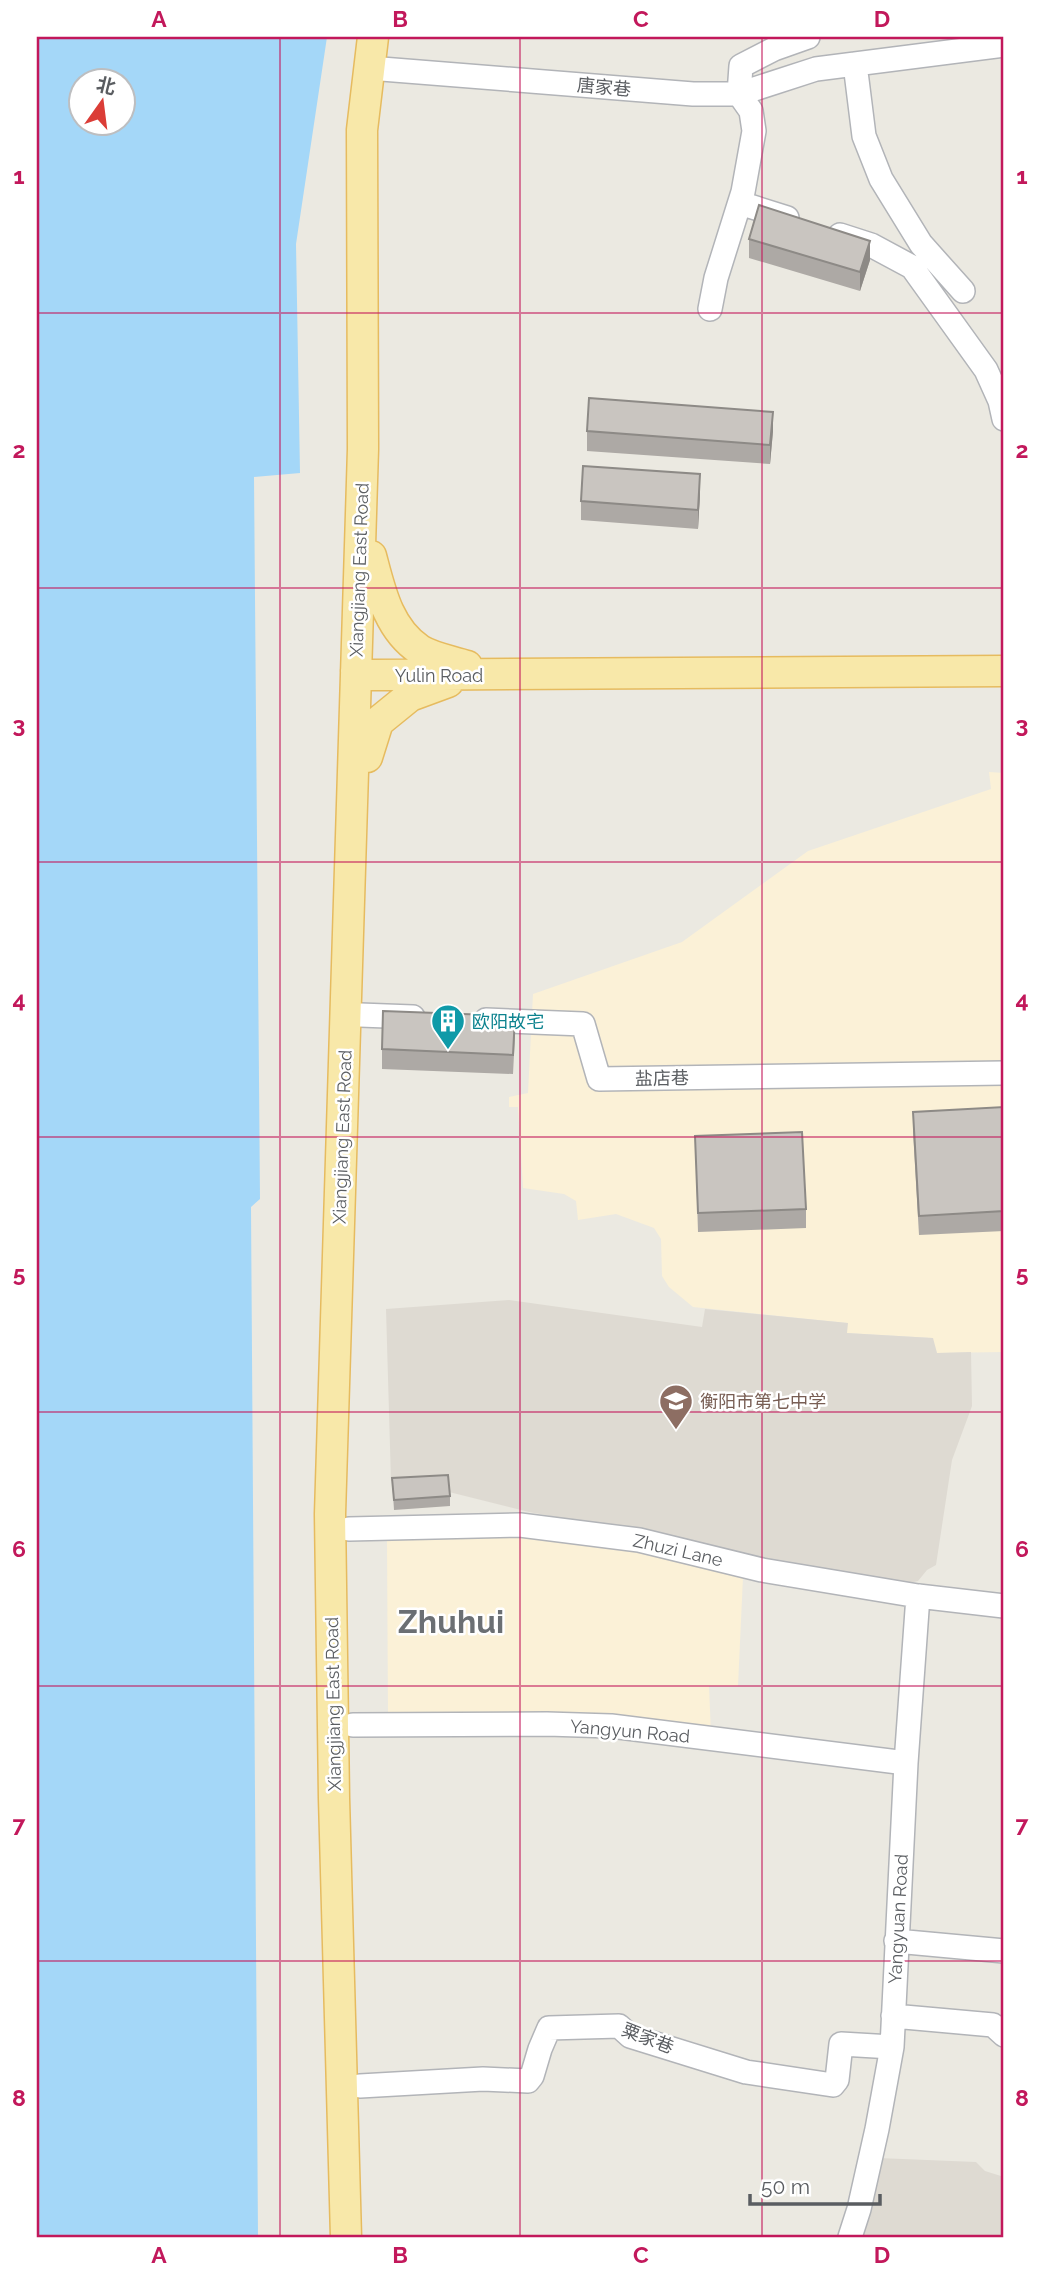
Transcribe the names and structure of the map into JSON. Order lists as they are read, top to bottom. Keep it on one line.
{"streets":{"main road":["Xiangjiang East Road","Yulin Road"],"street":["唐家巷","盐店巷","Zhuzi Lane","Yangyun Road","Yangyuan Road","粟家巷"]},"crossings":[["唐家巷","Xiangjiang East Road"],["Xiangjiang East Road","Yulin Road"],["Xiangjiang East Road","Zhuzi Lane"],["Xiangjiang East Road","Yangyun Road"],["Xiangjiang East Road","粟家巷"],["Zhuzi Lane","Yangyuan Road"],["Yangyun Road","Yangyuan Road"],["Yangyuan Road","粟家巷"]],"districts":["Zhuhui"],"places":{"building":["欧阳故宅"],"school or university":["衡阳市第七中学"]},"scale_bar":"50 m","north":"top","grid":{"columns":["A","B","C","D"],"rows":["1","2","3","4","5","6","7","8"]}}
